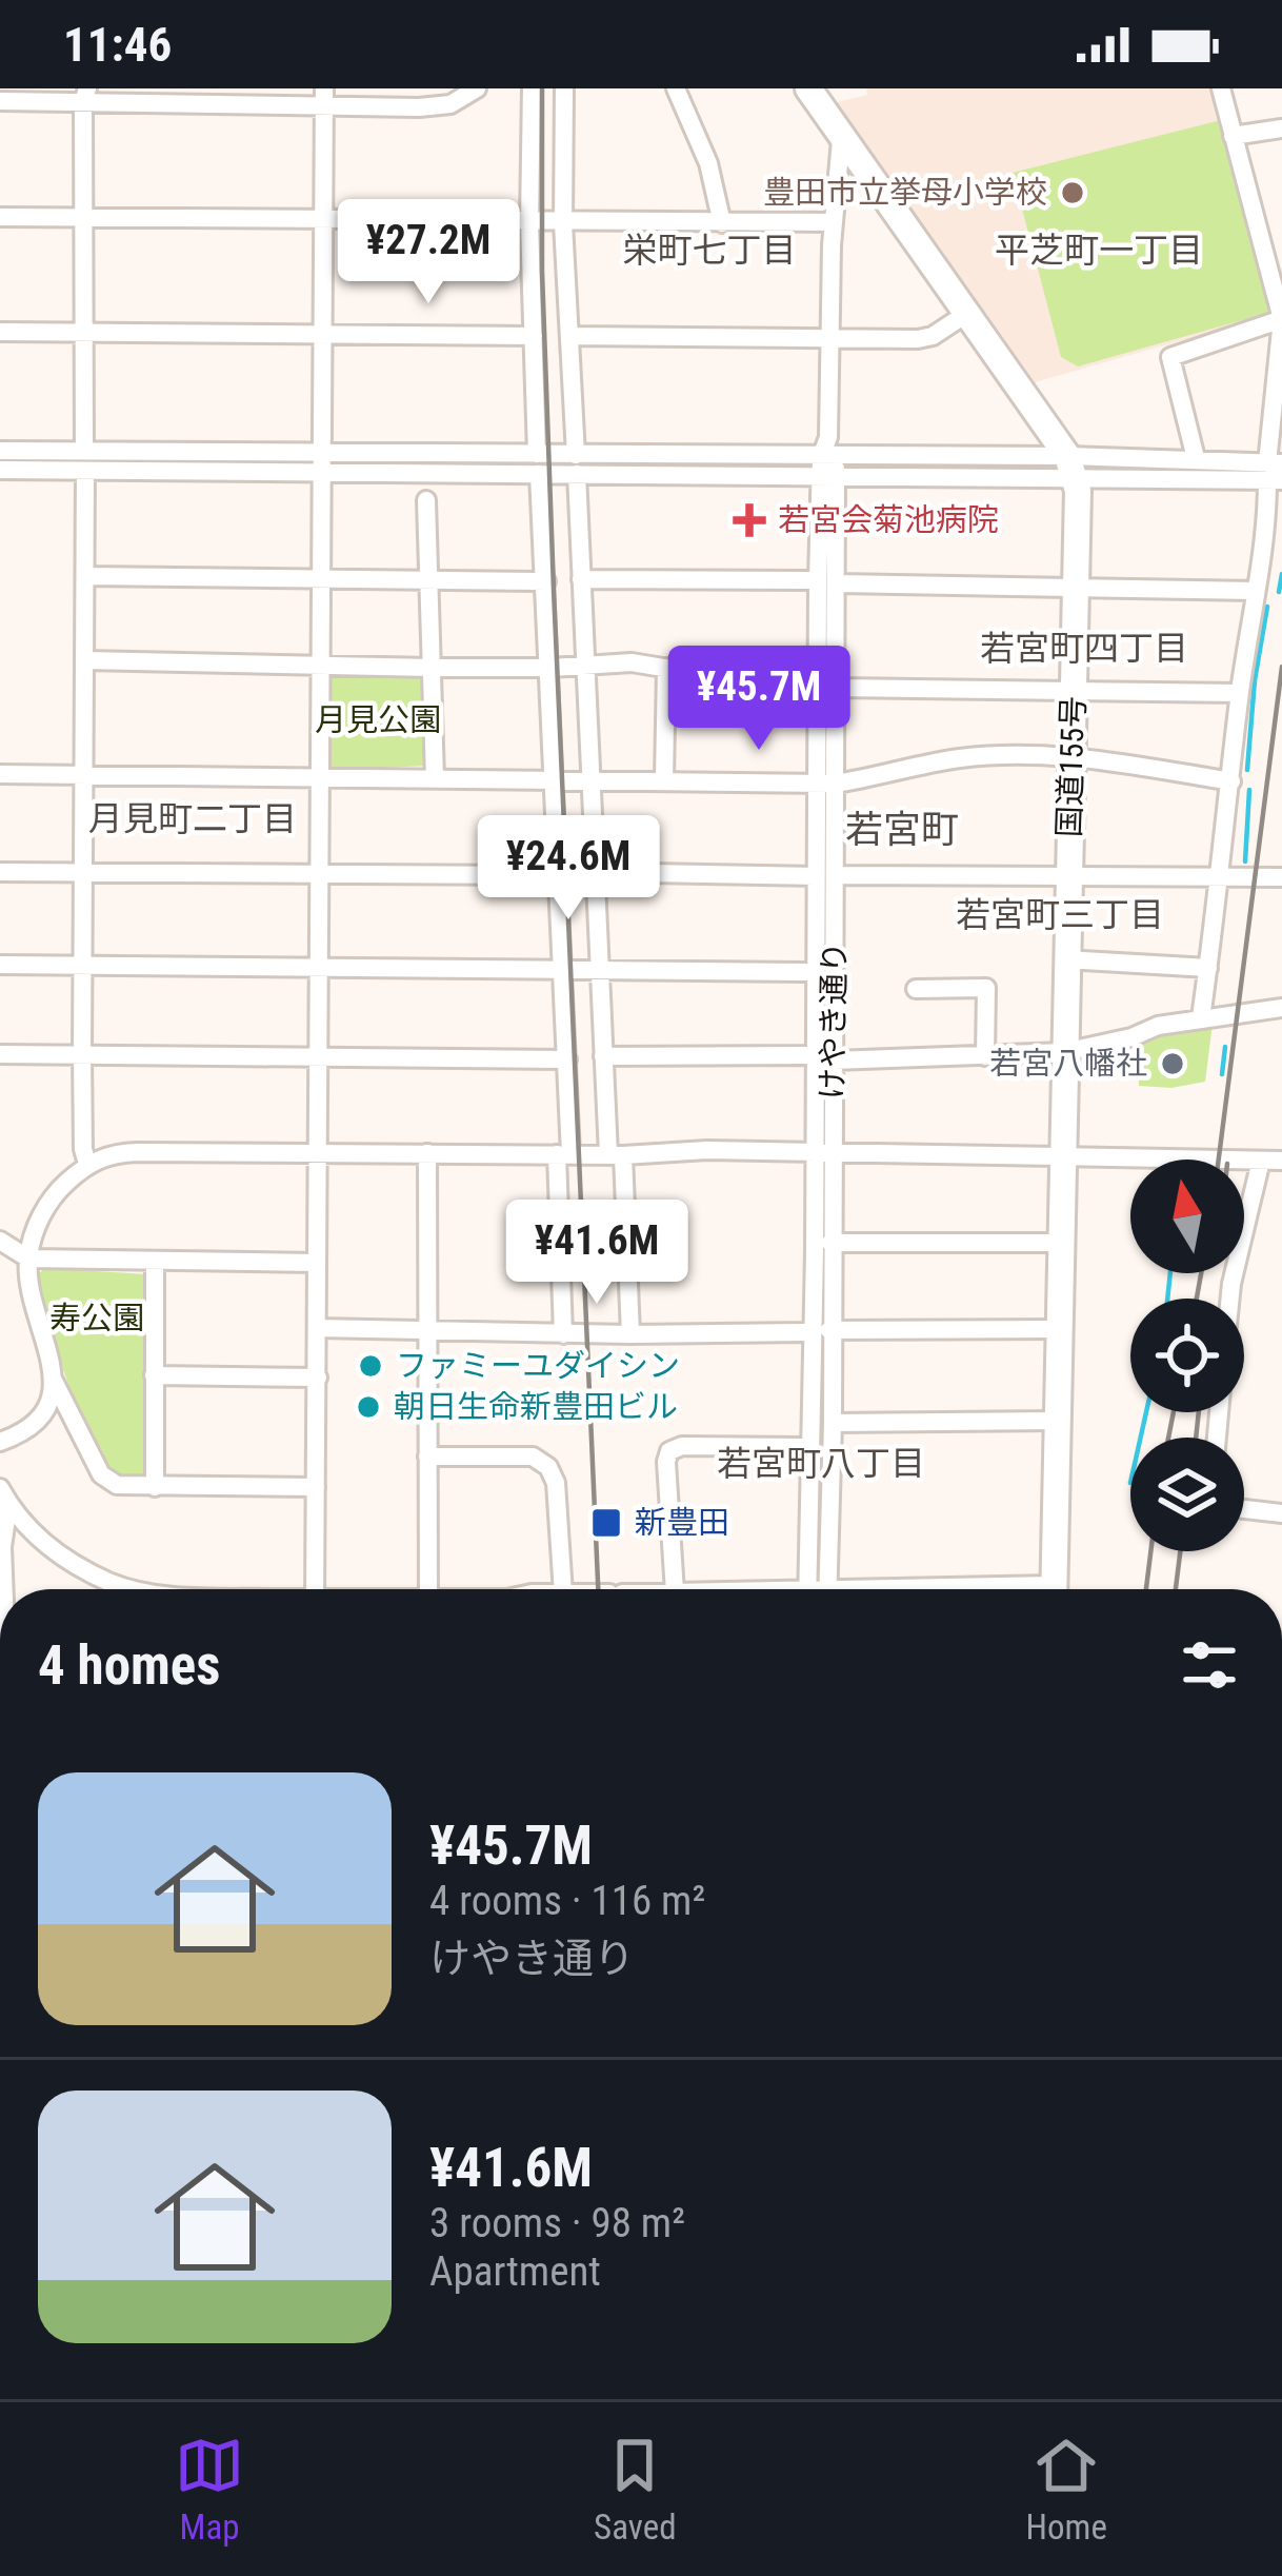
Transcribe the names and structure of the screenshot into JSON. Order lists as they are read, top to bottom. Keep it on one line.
{"streets":{"highway":["国道155号"],"street":["けやき通り"]},"districts":["栄町七丁目","平芝町一丁目","若宮町四丁目","月見町二丁目","若宮町","若宮町三丁目","若宮町八丁目"],"parks":["月見公園","寿公園"],"places":{"other":["豊田市立挙母小学校","若宮八幡社","ファミーユダイシン","朝日生命新豊田ビル"],"health":["若宮会菊池病院"],"transit":["新豊田"]},"north":"top","page":{"status":"11:46","price":["¥27.2M","¥45.7M","¥24.6M","¥41.6M"],"heading":"4 homes","list":[{"name":"¥45.7M","note":"4 rooms · 116 m² · けやき通り"},{"name":"¥41.6M","note":"3 rooms · 98 m² · Apartment"}],"tabs":["Map","Saved","Home"]}}
